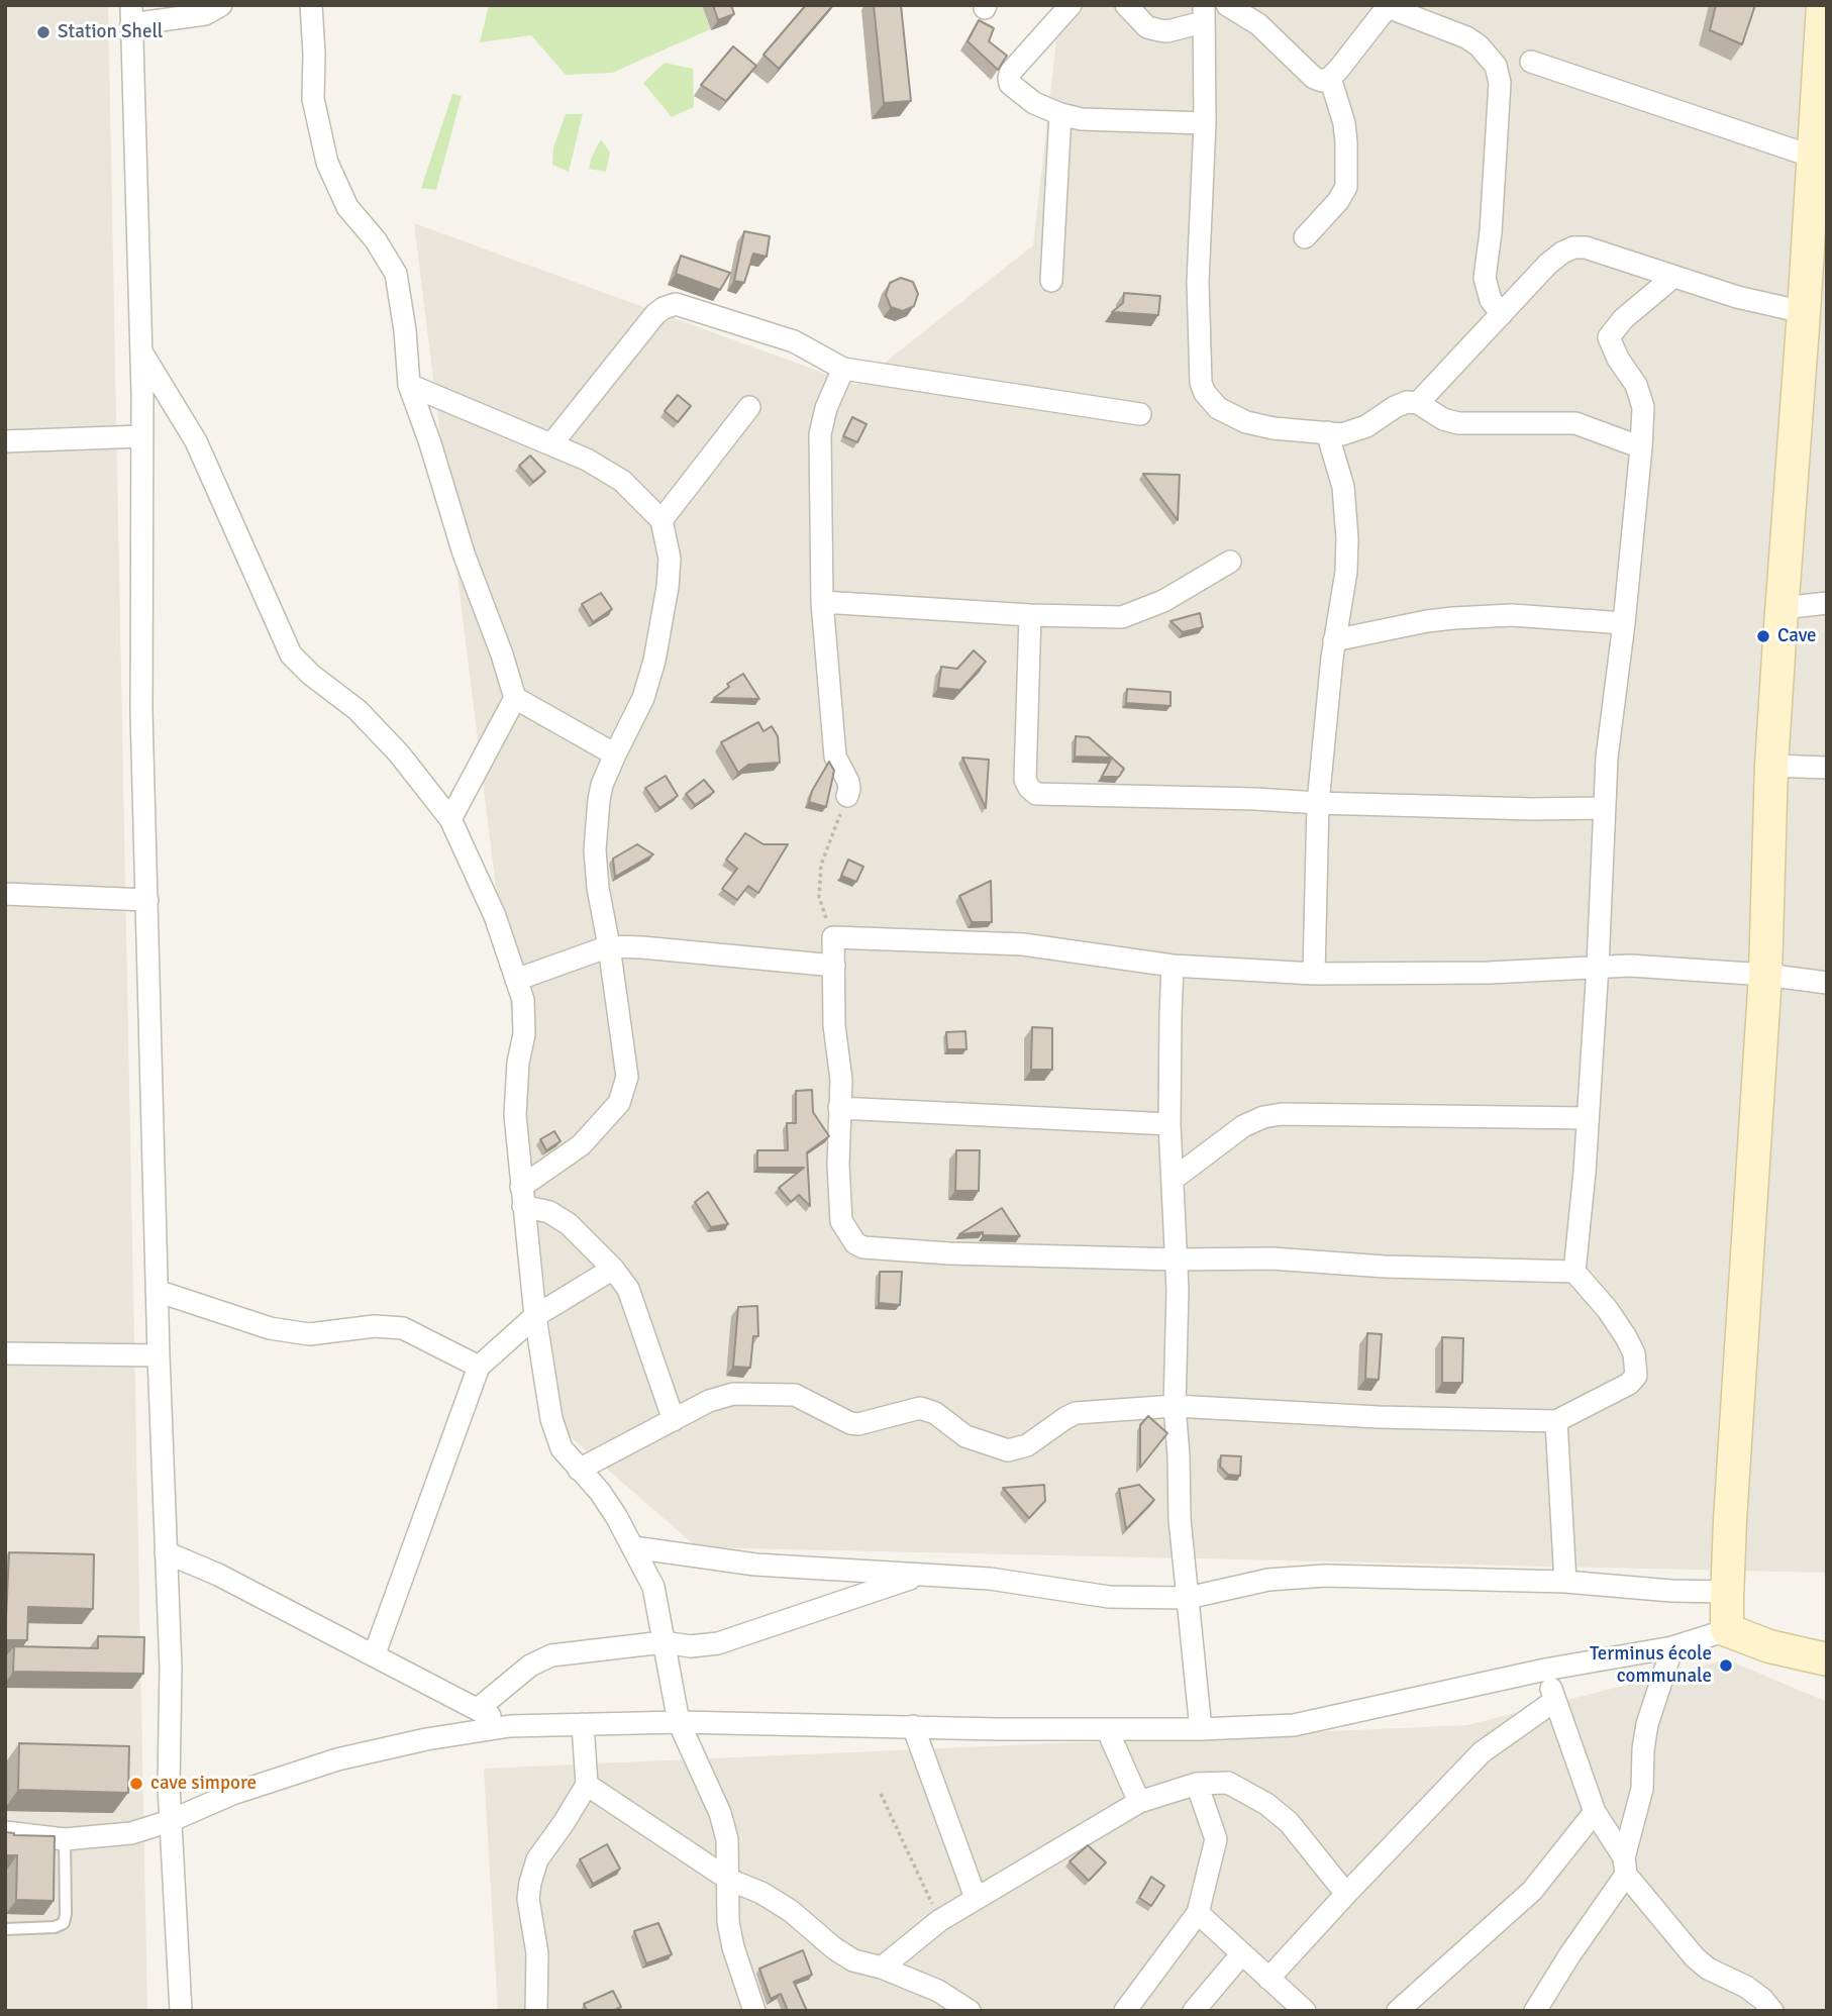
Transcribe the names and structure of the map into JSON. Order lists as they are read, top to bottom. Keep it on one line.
{"places":["Station Shell","Cave","Terminus école communale","cave simpore"]}
